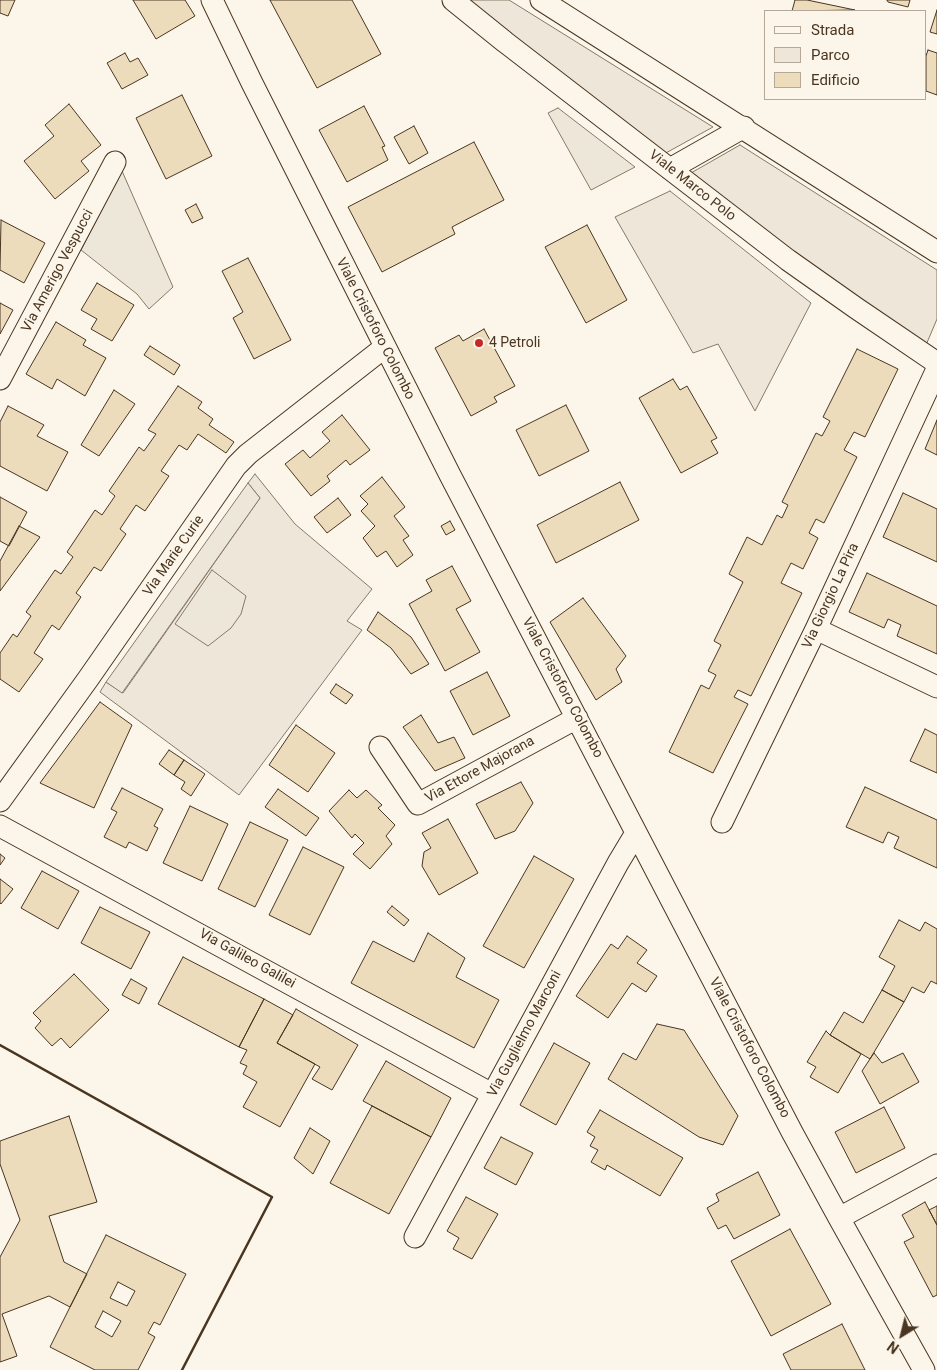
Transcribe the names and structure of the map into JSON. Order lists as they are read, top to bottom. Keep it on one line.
{"streets":{"street":["Viale Marco Polo","Via Amerigo Vespucci","Viale Cristoforo Colombo","Via Marie Curie","Via Giorgio La Pira","Via Ettore Majorana","Via Galileo Galilei","Via Guglielmo Marconi"]},"crossings":[["Viale Cristoforo Colombo","Via Marie Curie"],["Viale Cristoforo Colombo","Via Ettore Majorana"],["Viale Cristoforo Colombo","Via Guglielmo Marconi"],["Via Galileo Galilei","Via Guglielmo Marconi"]],"places":["4 Petroli"],"legend":["Strada","Parco","Edificio"],"north":"bottom left"}
